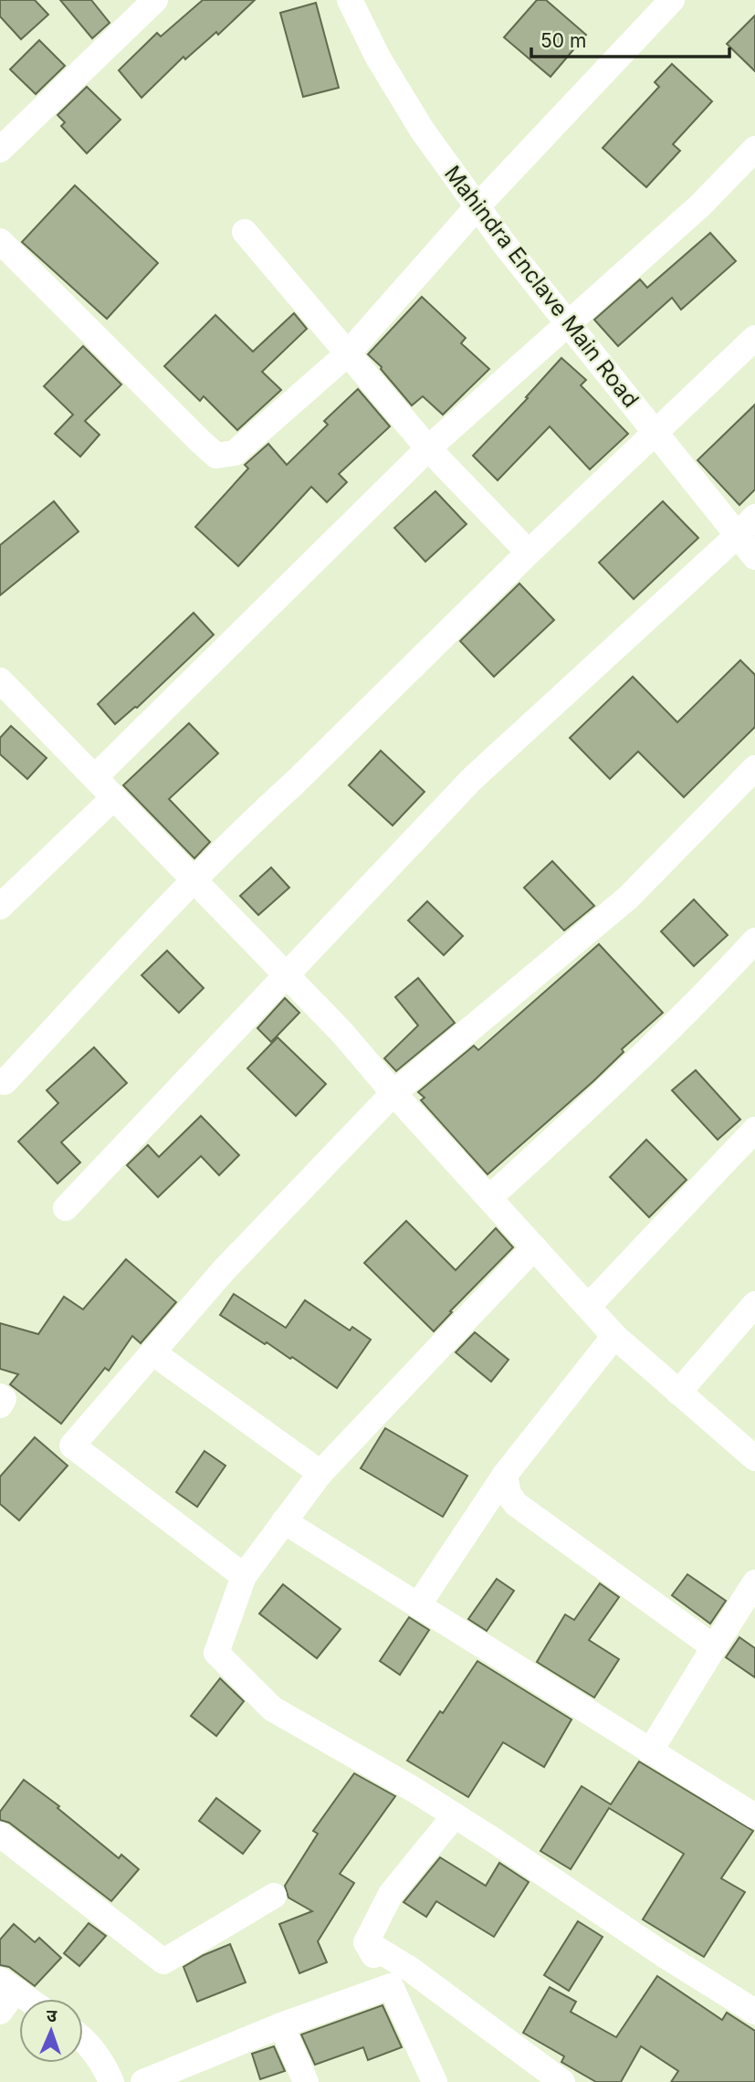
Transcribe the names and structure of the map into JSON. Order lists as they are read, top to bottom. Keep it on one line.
{"streets":{"street":["Mahindra Enclave Main Road"]},"scale_bar":"50 m","north":"top"}
